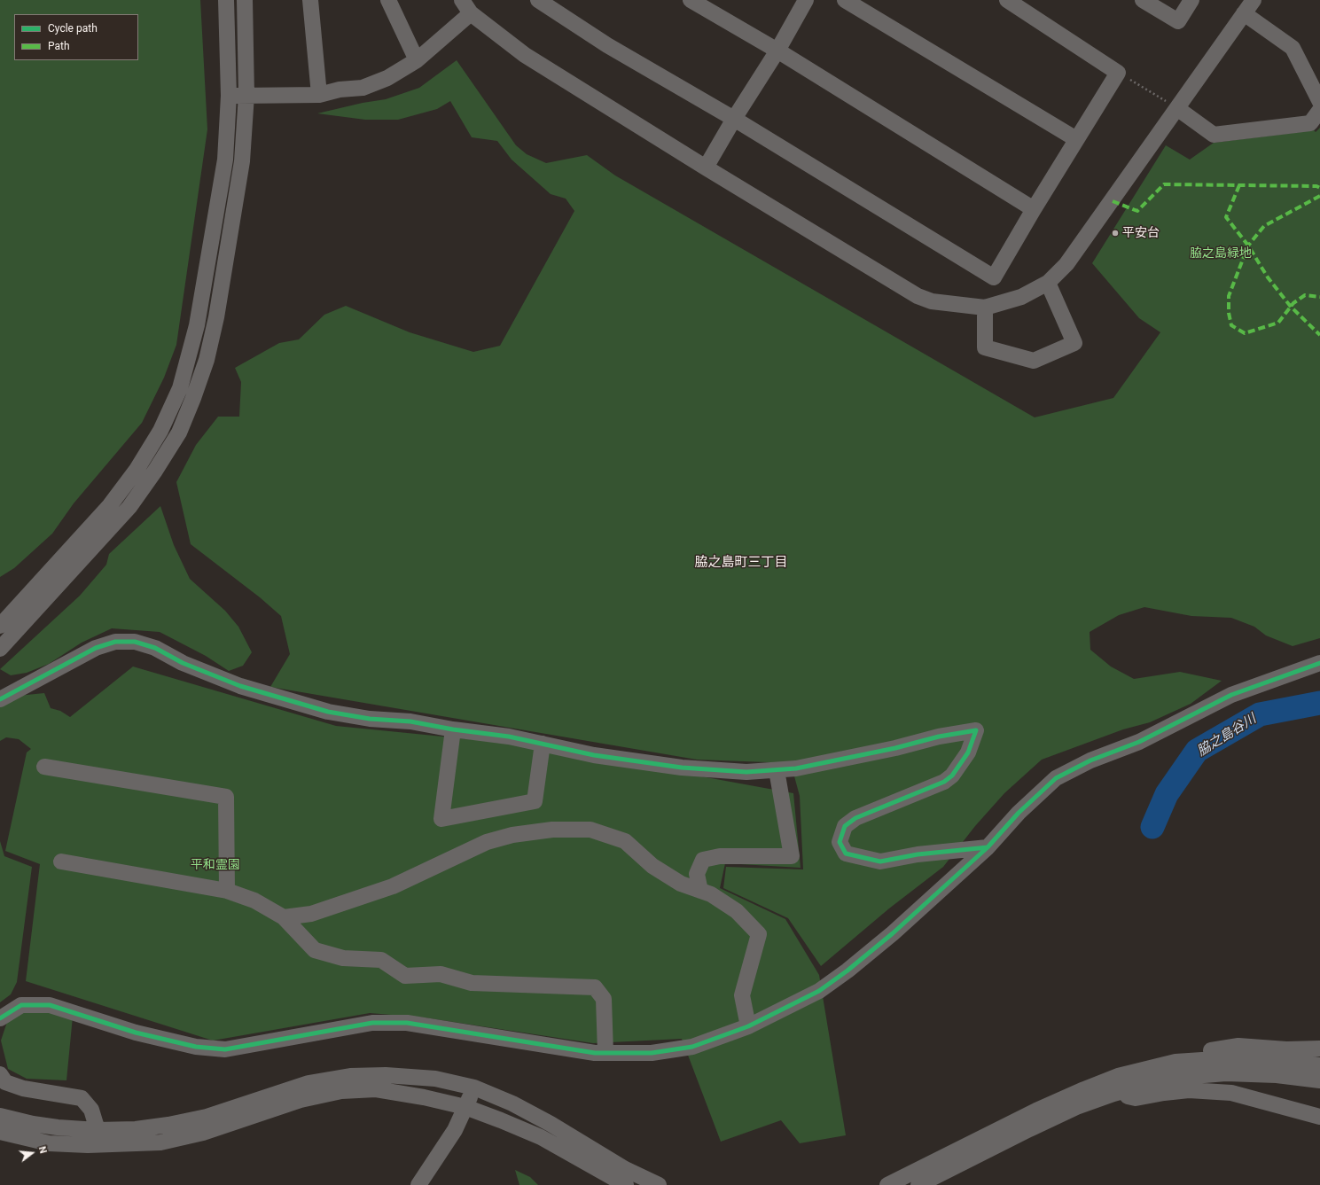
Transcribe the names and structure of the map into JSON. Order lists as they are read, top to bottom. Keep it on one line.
{"districts":["脇之島町三丁目"],"water":["脇之島谷川"],"parks":["脇之島緑地","平和霊園"],"places":["平安台"],"legend":["Cycle path","Path"],"north":"right"}
